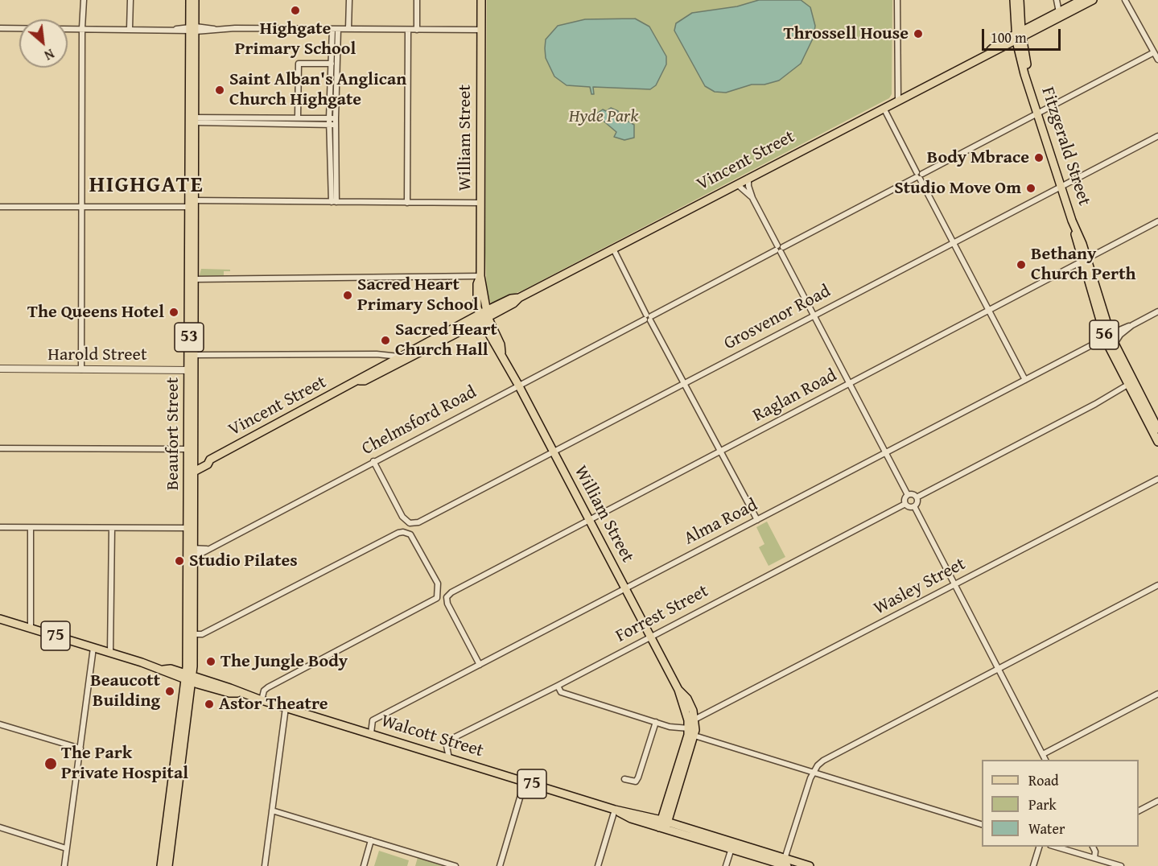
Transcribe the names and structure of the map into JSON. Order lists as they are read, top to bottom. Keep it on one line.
{"streets":{"main road":["William Street","Fitzgerald Street","Vincent Street","56","53","Beaufort Street","75","Walcott Street"],"street":["Grosvenor Road","Harold Street","Raglan Road","Chelmsford Road","Alma Road","Wasley Street","Forrest Street"]},"crossings":[["William Street","Vincent Street"],["William Street","Grosvenor Road"],["William Street","Raglan Road"],["William Street","Chelmsford Road"],["William Street","Alma Road"],["William Street","Wasley Street"],["William Street","Forrest Street"],["William Street","Walcott Street"],["Fitzgerald Street","Vincent Street"],["Fitzgerald Street","Grosvenor Road"],["Fitzgerald Street","Raglan Road"],["Fitzgerald Street","Chelmsford Road"],["Vincent Street","Beaufort Street"],["Grosvenor Road","Chelmsford Road"],["Harold Street","Beaufort Street"],["Raglan Road","Alma Road"],["Chelmsford Road","Beaufort Street"],["Beaufort Street","Walcott Street"],["Alma Road","Walcott Street"],["Forrest Street","Walcott Street"]],"districts":["HIGHGATE"],"parks":["Hyde Park"],"places":["Highgate Primary School","Throssell House","Saint Alban's Anglican Church Highgate","Body Mbrace","Studio Move Om","Bethany Church Perth","Sacred Heart Primary School","The Queens Hotel","Sacred Heart Church Hall","Studio Pilates","The Jungle Body","Beaucott Building","Astor Theatre","The Park Private Hospital"],"legend":["Road","Park","Water"],"scale_bar":"100 m","north":"bottom right"}
